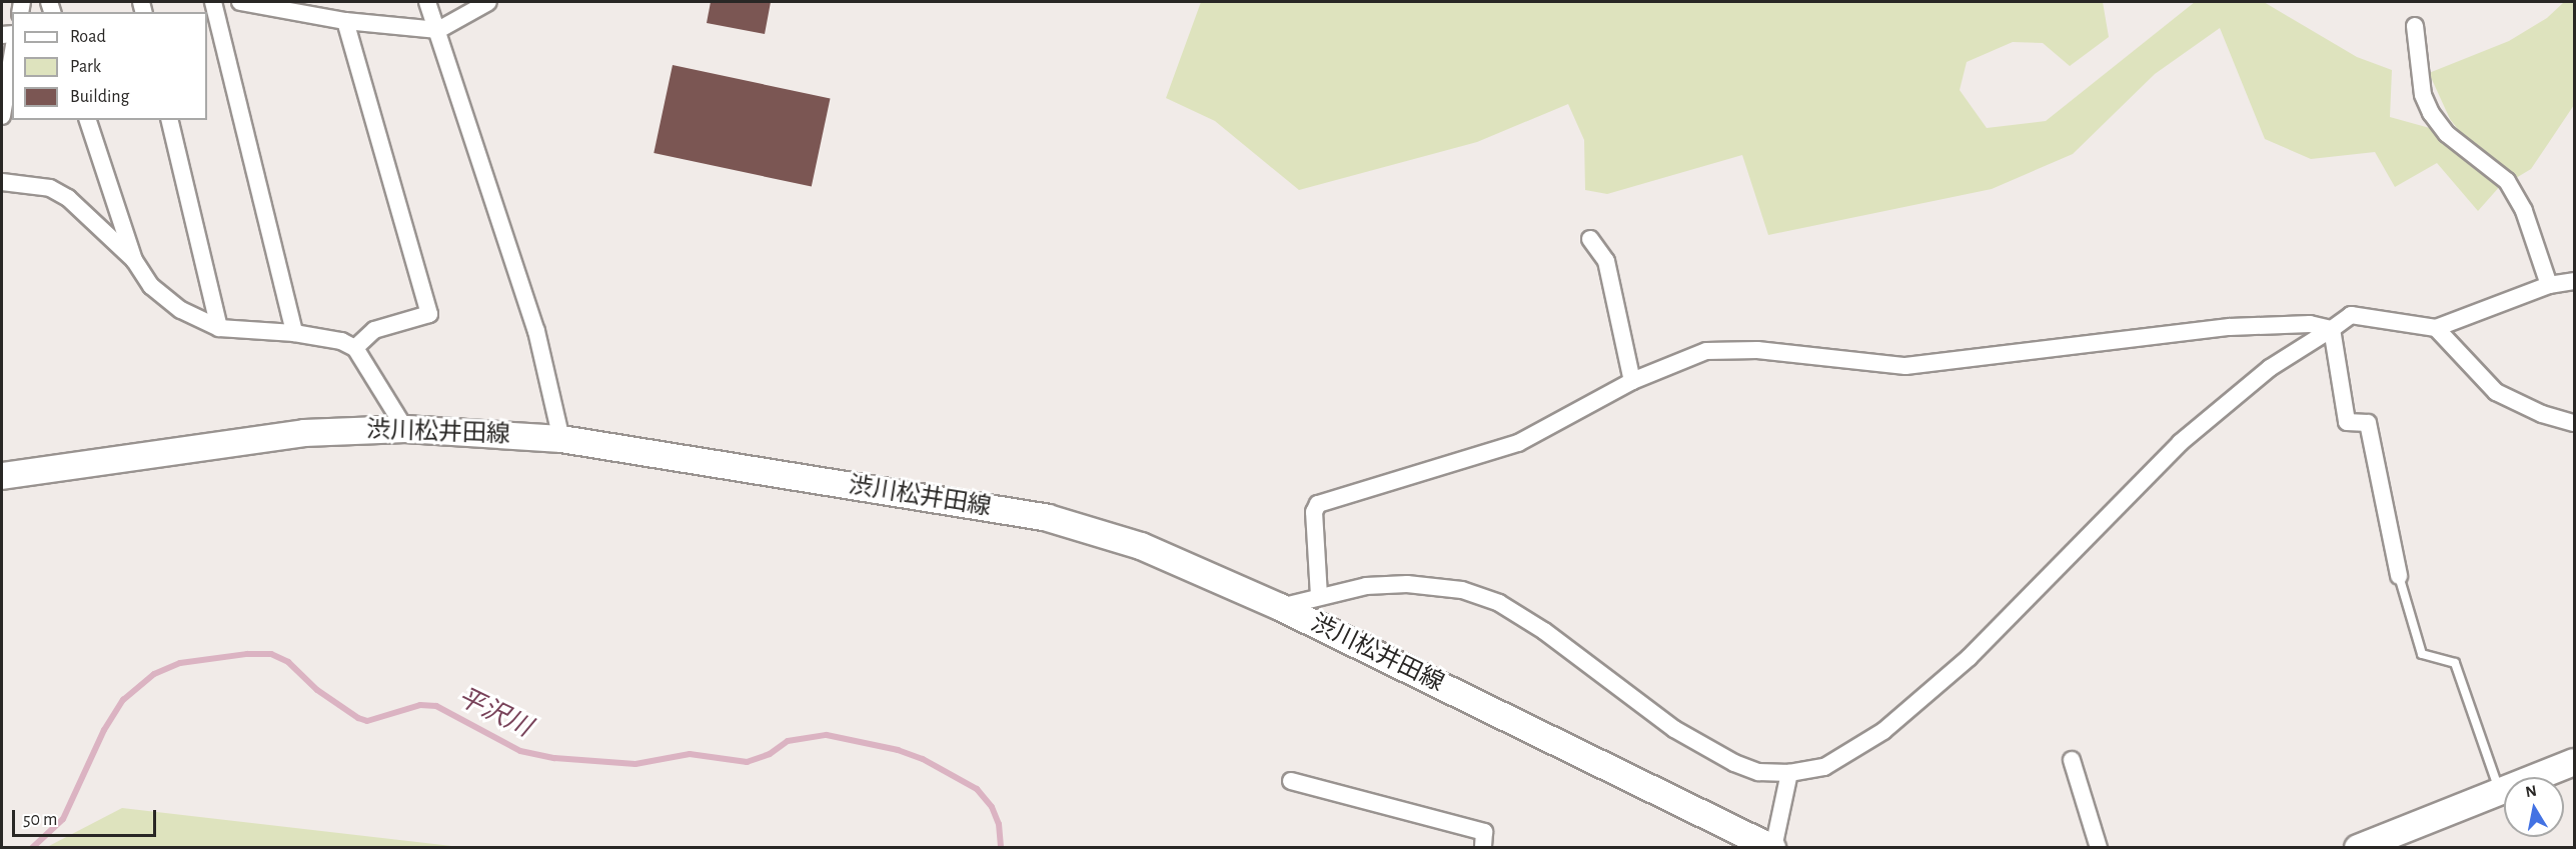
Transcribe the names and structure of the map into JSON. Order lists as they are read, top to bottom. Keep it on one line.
{"streets":{"main road":["渋川松井田線"]},"water":["平沢川"],"legend":["Road","Park","Building"],"scale_bar":"50 m","north":"top"}
